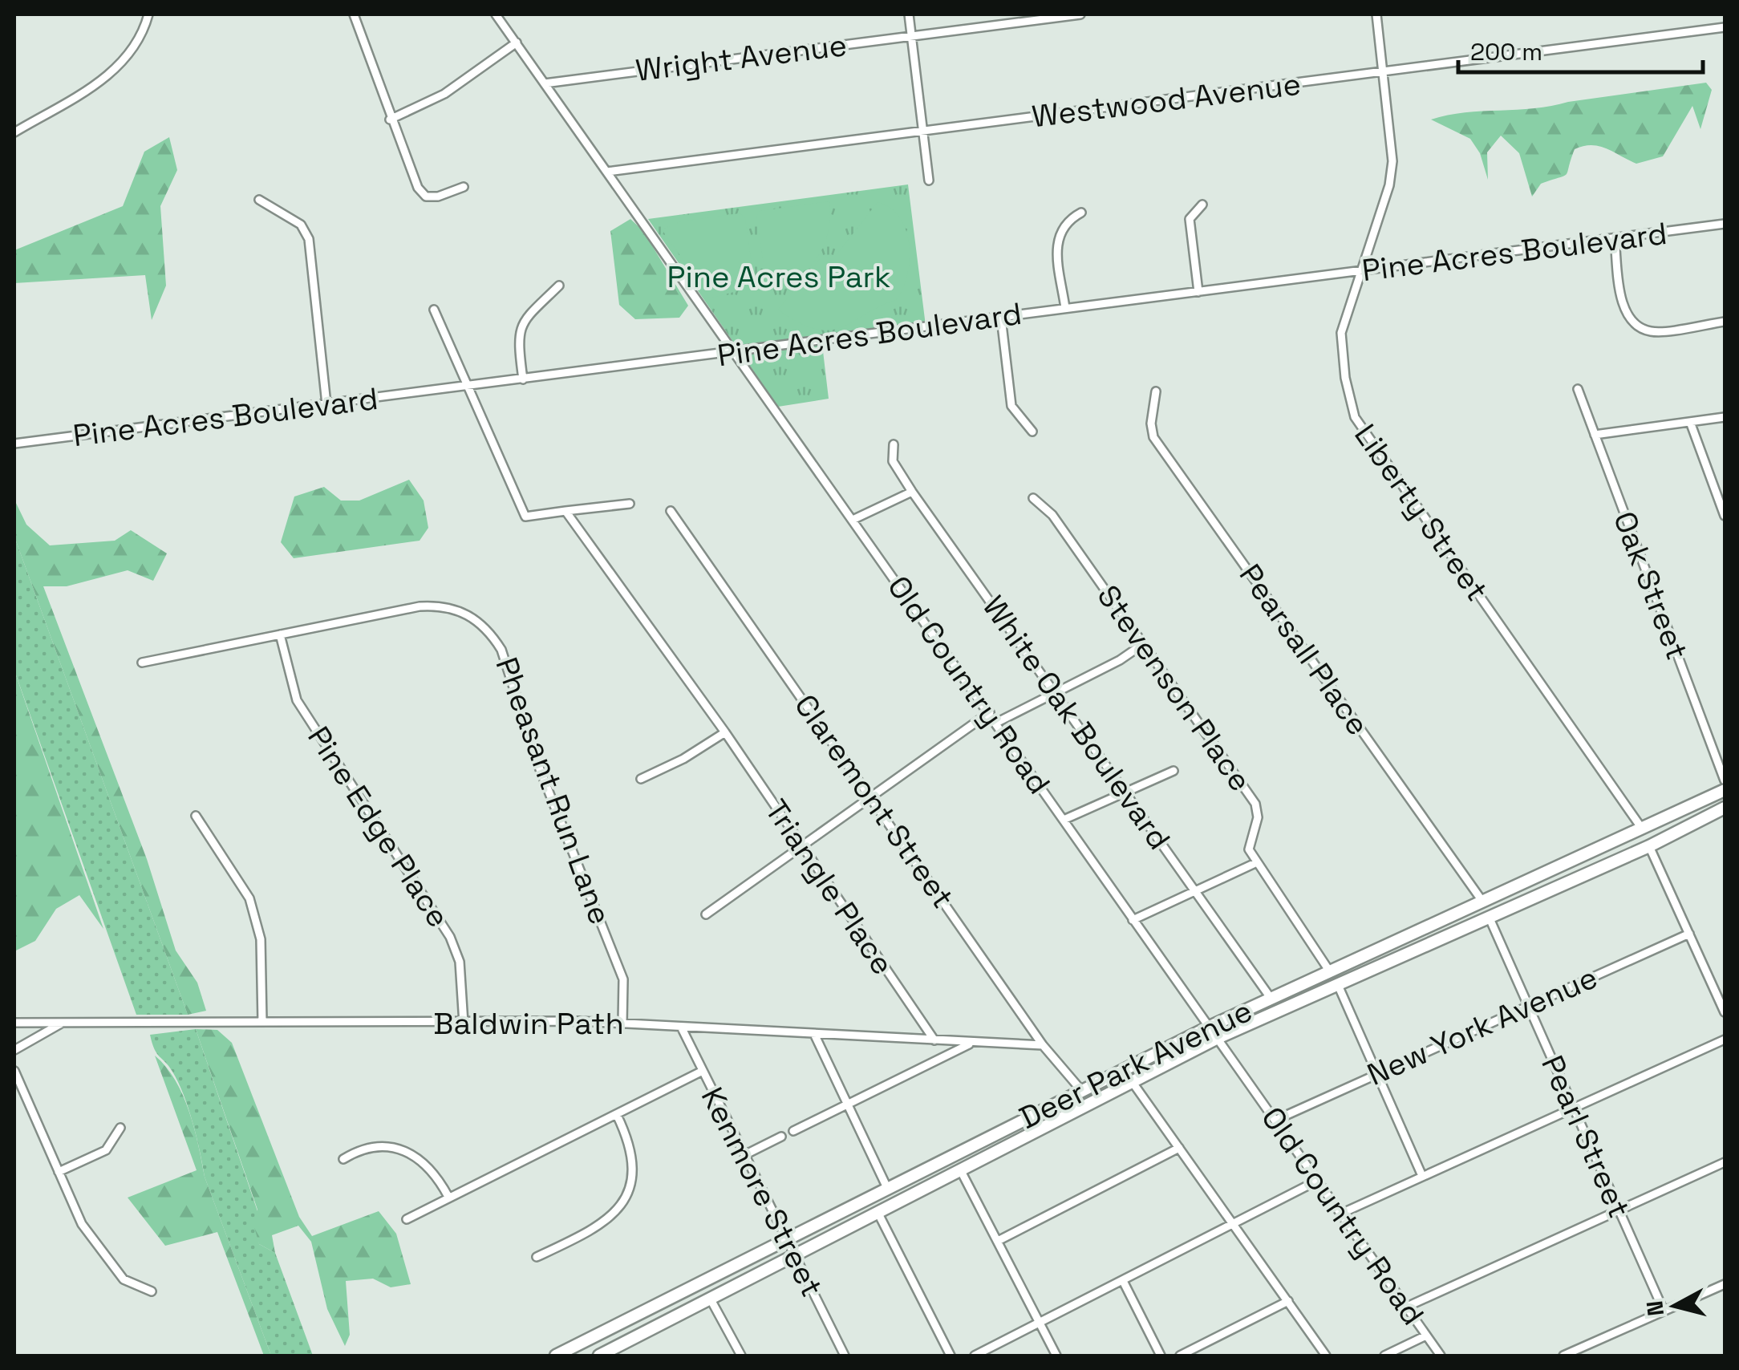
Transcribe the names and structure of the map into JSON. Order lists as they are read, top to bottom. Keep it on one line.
{"streets":{"main road":["Deer Park Avenue"],"street":["Wright Avenue","Westwood Avenue","Pine Acres Boulevard","Liberty Street","Oak Street","Pearsall Place","Old Country Road","Stevenson Place","White Oak Boulevard","Pheasant Run Lane","Claremont Street","Pine Edge Place","Triangle Place","Baldwin Path","New York Avenue","Pearl Street","Kenmore Street"]},"crossings":[["Wright Avenue","Old Country Road"],["Westwood Avenue","Liberty Street"],["Westwood Avenue","Old Country Road"],["Pine Acres Boulevard","Liberty Street"],["Pine Acres Boulevard","Old Country Road"],["Liberty Street","Deer Park Avenue"],["Pearsall Place","Deer Park Avenue"],["Old Country Road","New York Avenue"],["Old Country Road","Deer Park Avenue"],["White Oak Boulevard","Deer Park Avenue"],["Pheasant Run Lane","Pine Edge Place"],["Pheasant Run Lane","Baldwin Path"],["Claremont Street","Baldwin Path"],["Claremont Street","Deer Park Avenue"],["Pine Edge Place","Baldwin Path"],["Triangle Place","Baldwin Path"],["Baldwin Path","Kenmore Street"],["New York Avenue","Pearl Street"],["Deer Park Avenue","Pearl Street"],["Deer Park Avenue","Kenmore Street"]],"parks":["Pine Acres Park"],"scale_bar":"200 m","north":"left"}
